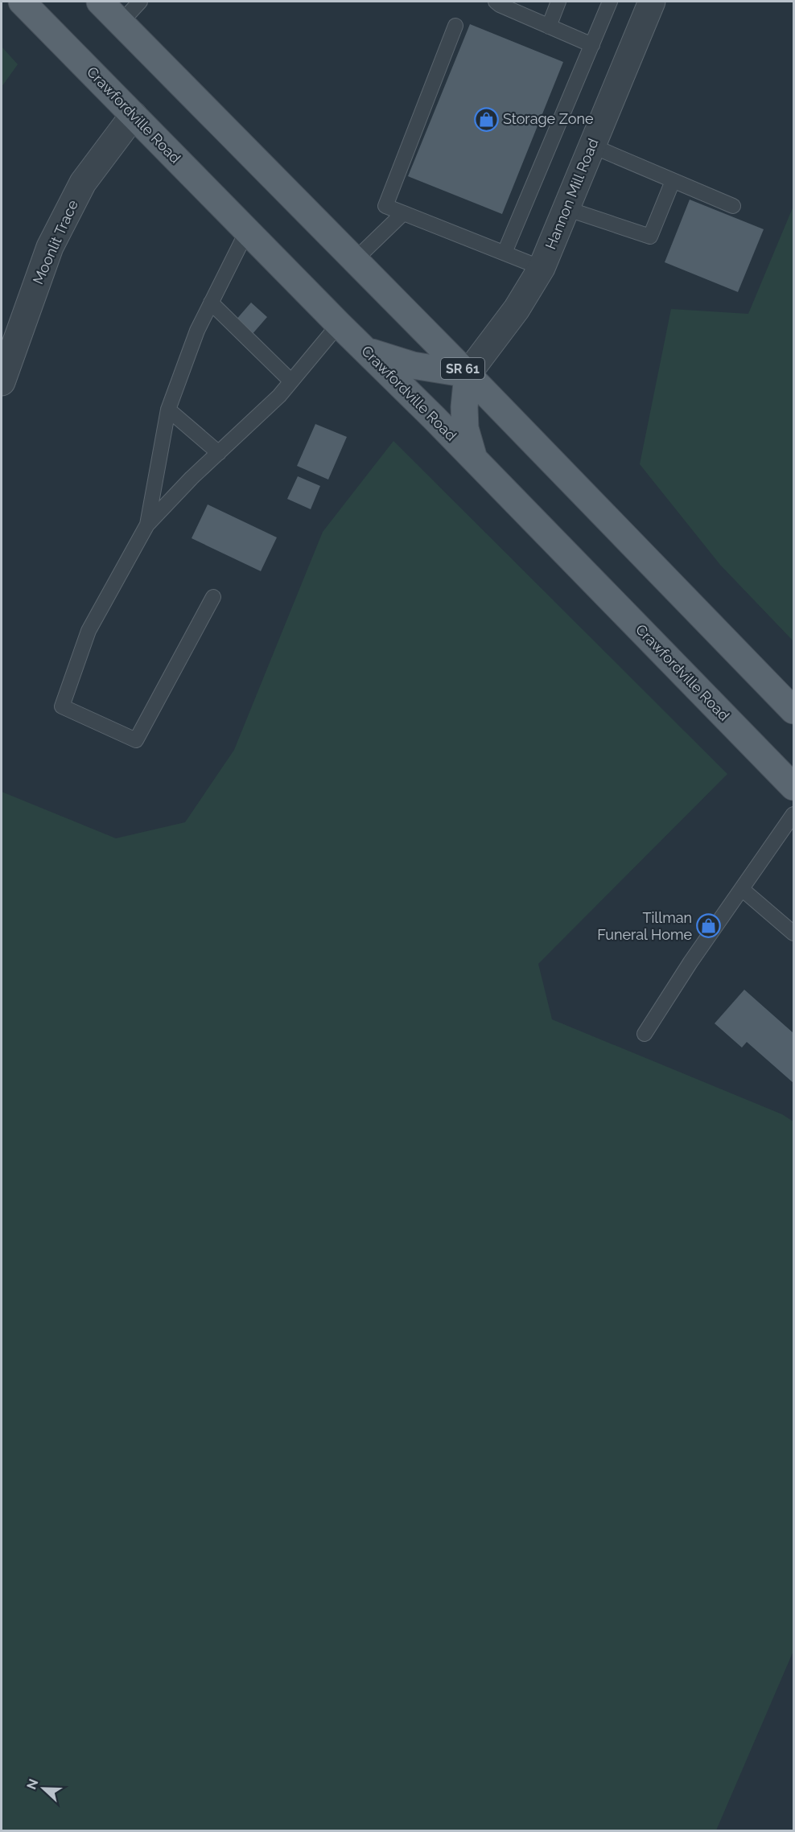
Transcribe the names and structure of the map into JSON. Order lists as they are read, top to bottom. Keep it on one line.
{"streets":{"main road":["Crawfordville Road","SR 61"],"street":["Hannon Mill Road","Moonlit Trace"]},"crossings":[["Crawfordville Road","Moonlit Trace"],["Hannon Mill Road","SR 61"]],"places":{"shop":["Storage Zone","Tillman Funeral Home"]},"north":"left"}
